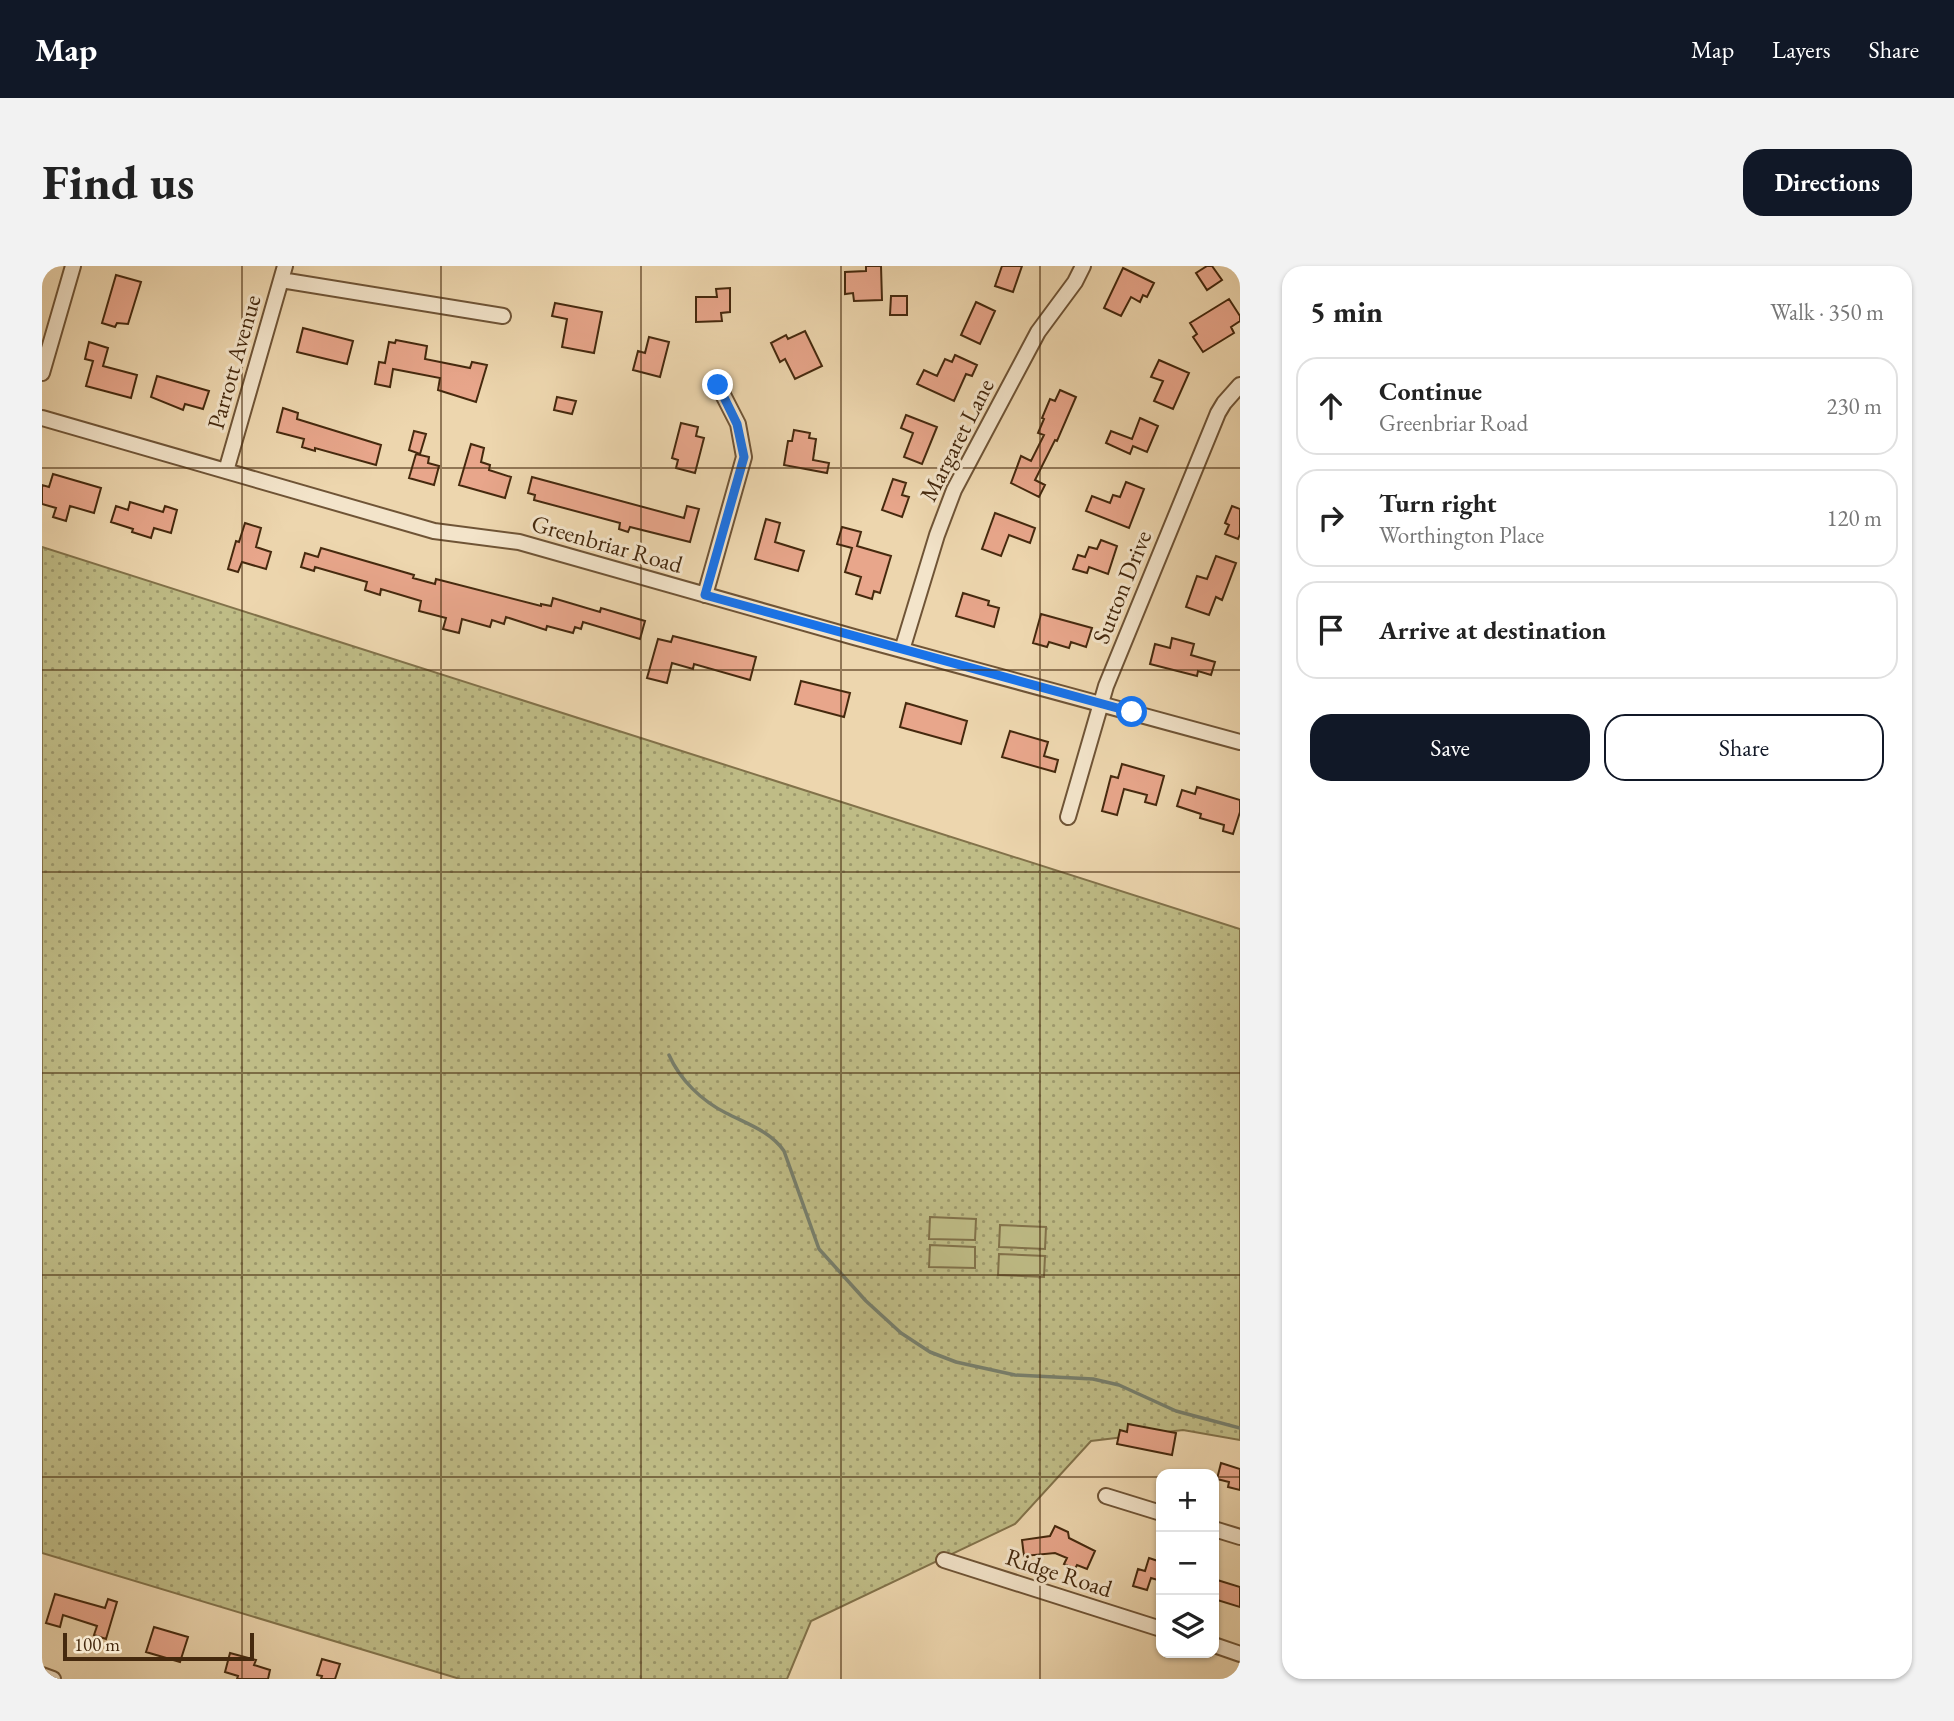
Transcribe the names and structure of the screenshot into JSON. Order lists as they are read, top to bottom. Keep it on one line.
{"streets":{"street":["Parrott Avenue","Margaret Lane","Greenbriar Road","Sutton Drive","Ridge Road"]},"crossings":[["Parrott Avenue","Greenbriar Road"],["Margaret Lane","Greenbriar Road"],["Greenbriar Road","Sutton Drive"]],"scale_bar":"100 m","page":{"header":"Map","nav":["Map","Layers","Share"],"buttons":["Directions",["Save","Share"]],"title":"Find us","heading":["5 min","Walk · 350 m"],"list":[["Continue","Greenbriar Road","230 m"],["Turn right","Worthington Place","120 m"],"Arrive at destination"],"map_buttons":["+","−"],"scale":"100 m"}}
